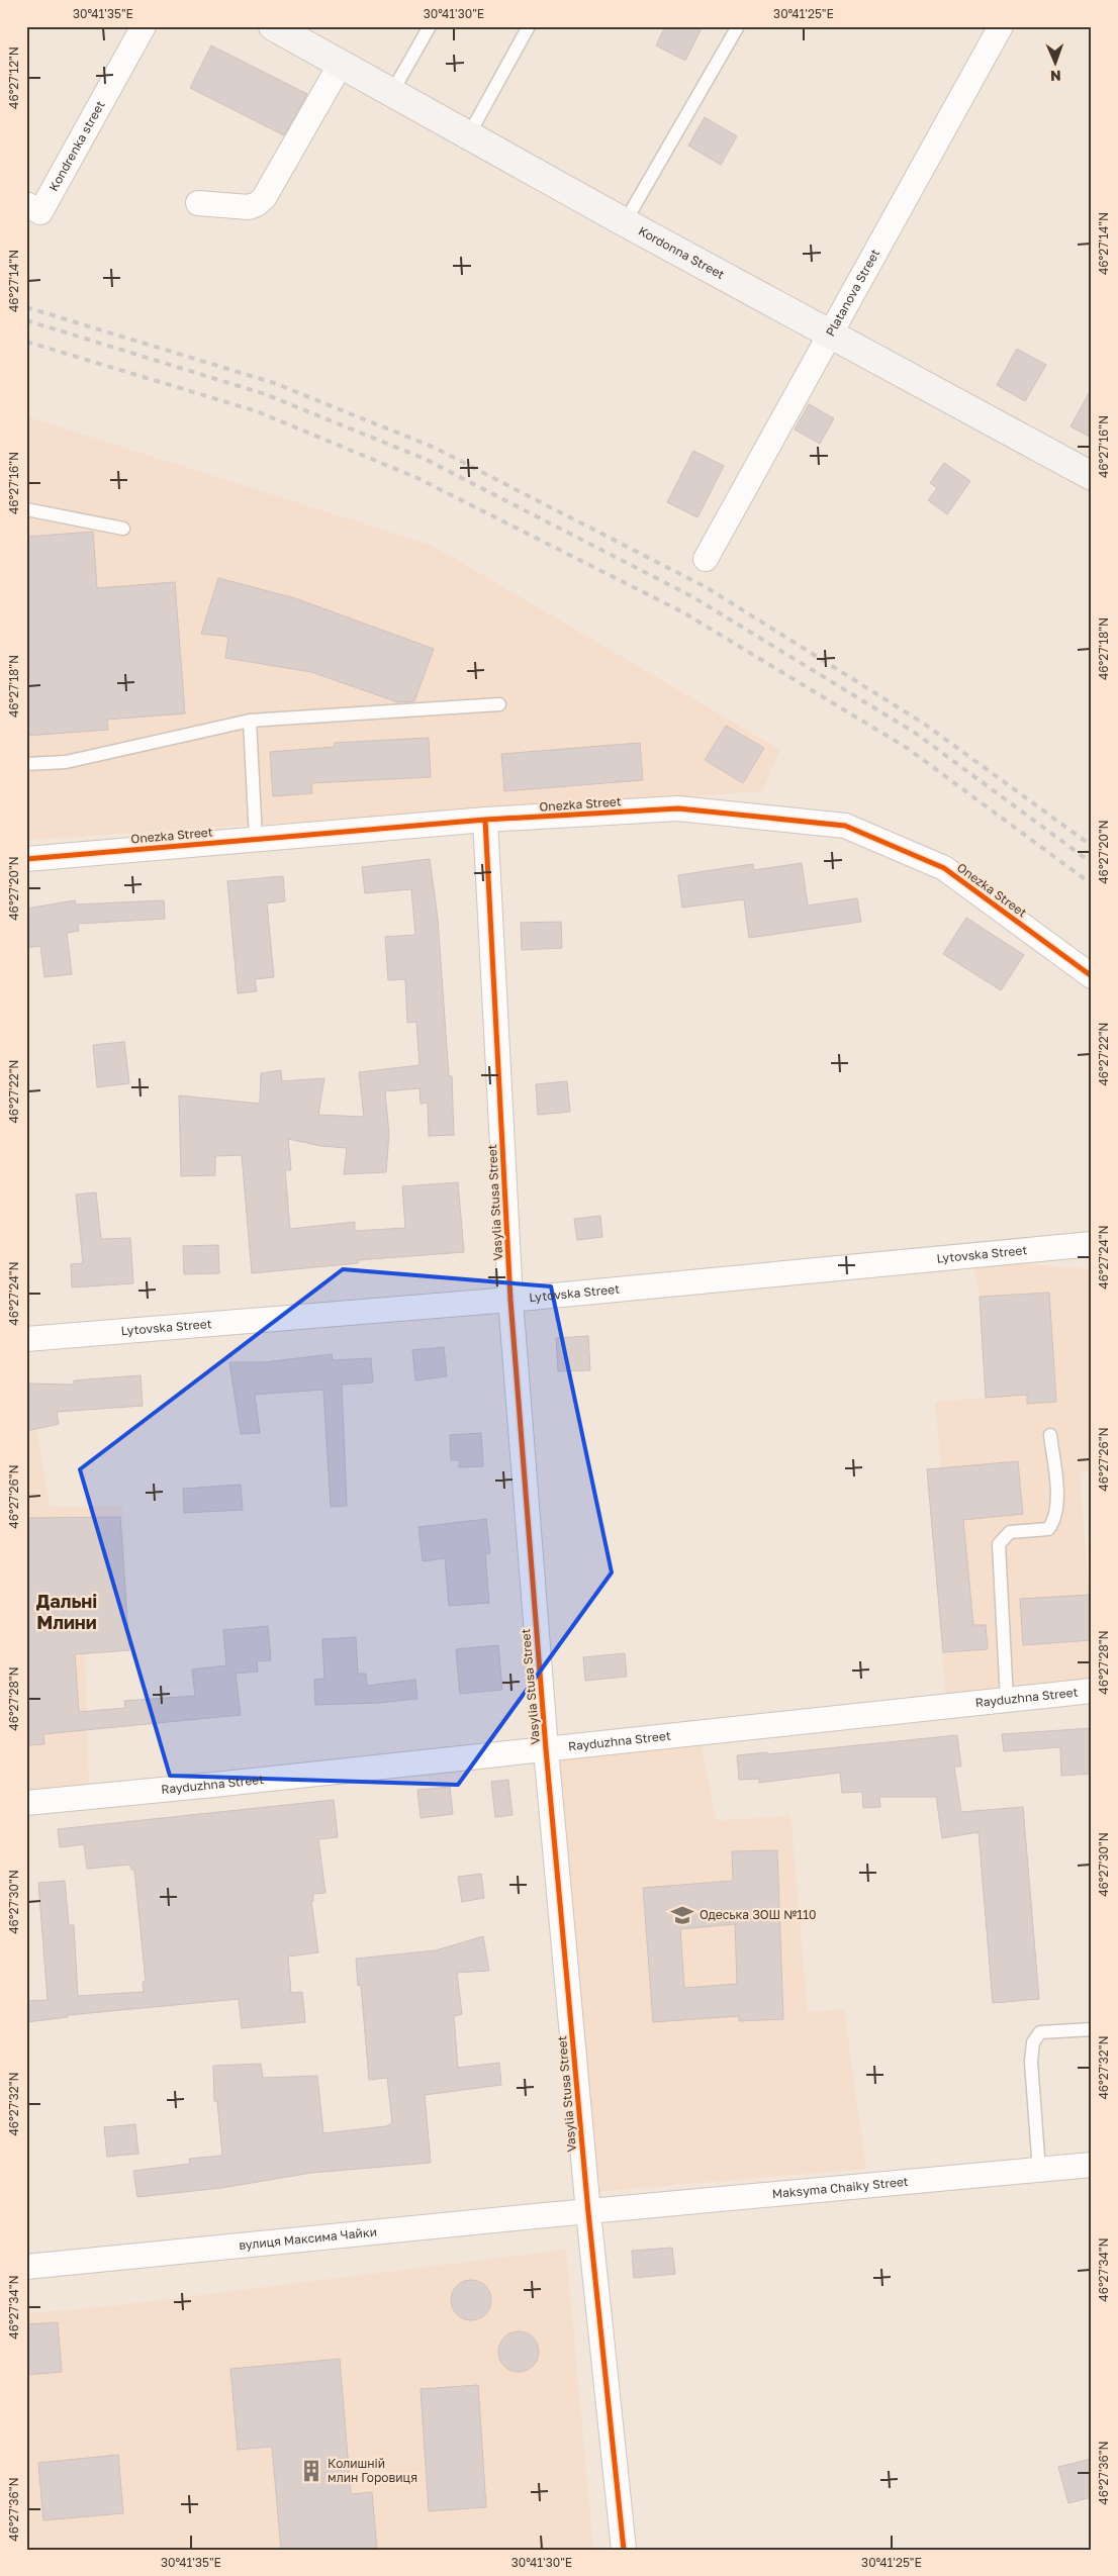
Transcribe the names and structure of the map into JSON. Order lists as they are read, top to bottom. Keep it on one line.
{"streets":{"main road":["Kordonna Street"],"street":["Kondrenka street","Platanova Street","Onezka Street","Vasylia Stusa Street","Lytovska Street","Rayduzhna Street","Maksyma Chaiky Street","вулиця Максима Чайки"]},"crossings":[["Kordonna Street","Platanova Street"],["Onezka Street","Vasylia Stusa Street"],["Vasylia Stusa Street","Lytovska Street"],["Vasylia Stusa Street","Rayduzhna Street"],["Vasylia Stusa Street","Maksyma Chaiky Street"],["Vasylia Stusa Street","вулиця Максима Чайки"],["Maksyma Chaiky Street","вулиця Максима Чайки"]],"districts":["Дальні Млини"],"places":{"school or university":["Одеська ЗОШ №110"],"building":["Колишній млин Горовиця"]},"north":"bottom","coordinates":["30°41'35\"E","30°41'30\"E","30°41'25\"E","46°27'12\"N","46°27'14\"N","46°27'16\"N","46°27'18\"N","46°27'20\"N","46°27'22\"N","46°27'24\"N","46°27'26\"N","46°27'28\"N","46°27'30\"N","46°27'32\"N","46°27'34\"N","46°27'36\"N"]}
